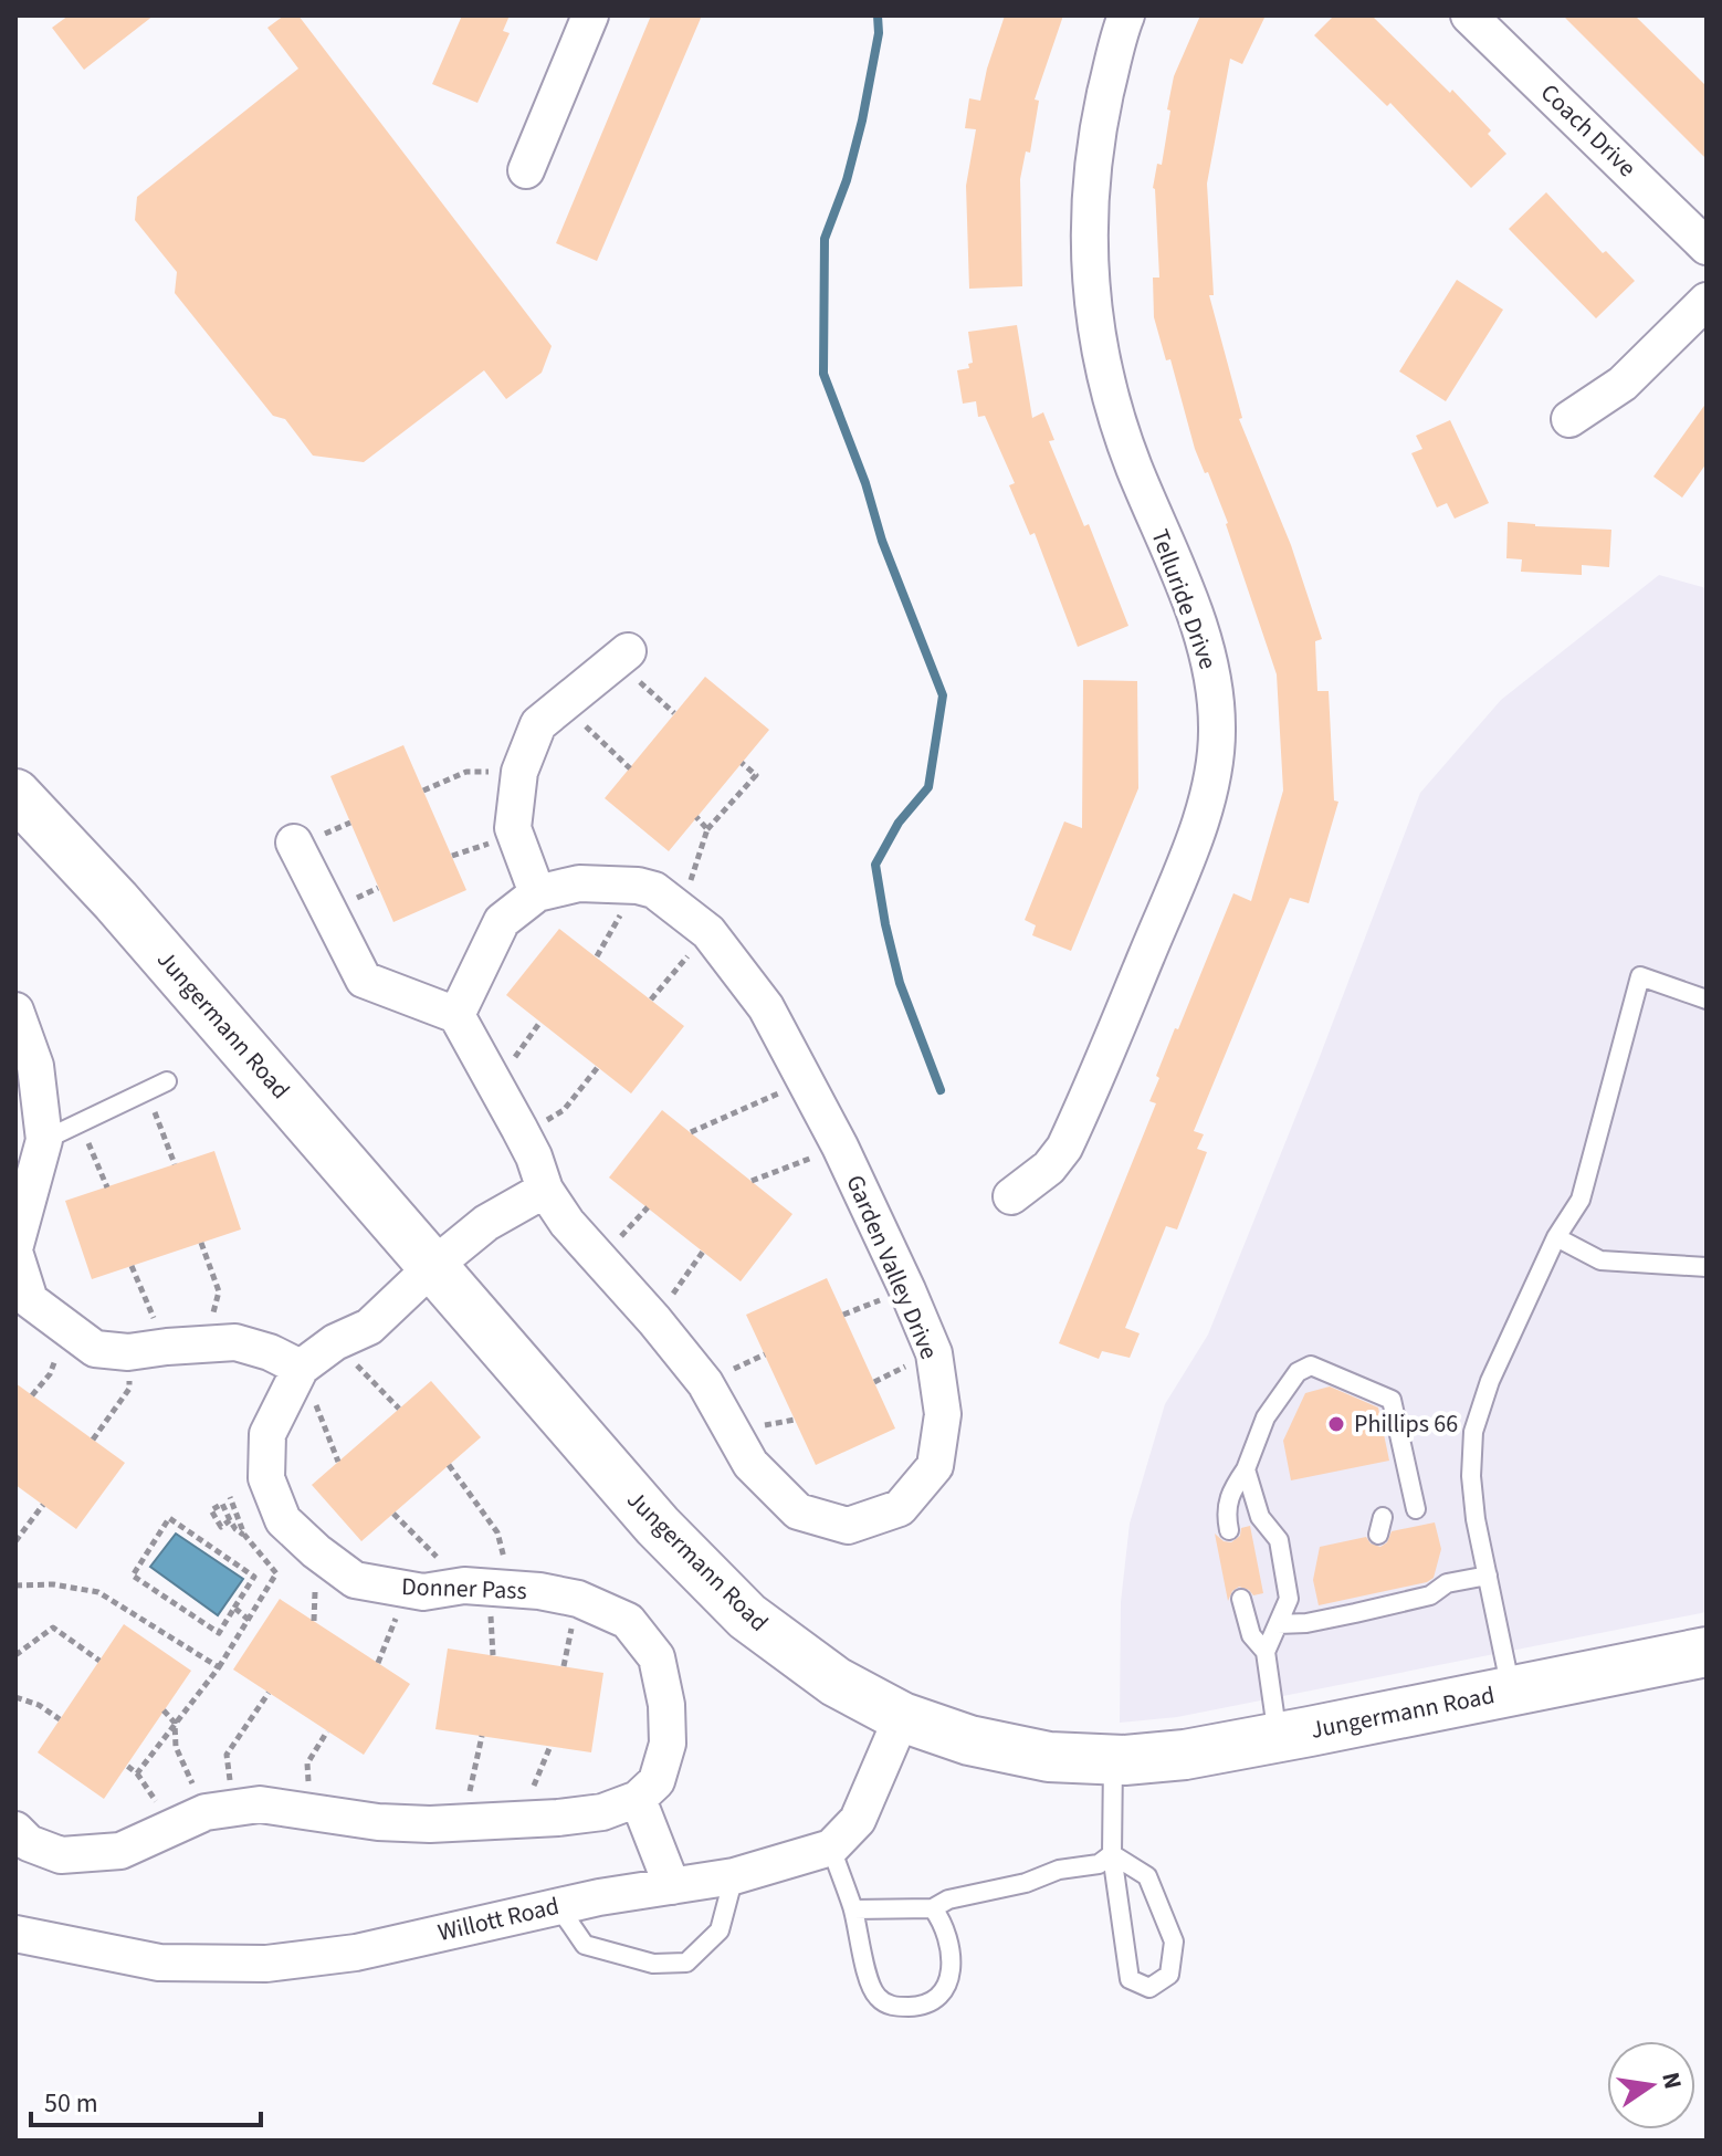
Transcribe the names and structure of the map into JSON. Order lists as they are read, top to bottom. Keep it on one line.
{"streets":{"main road":["Jungermann Road"],"street":["Coach Drive","Telluride Drive","Garden Valley Drive","Donner Pass","Willott Road"]},"crossings":[["Jungermann Road","Donner Pass"]],"places":["Phillips 66"],"scale_bar":"50 m","north":"right"}
